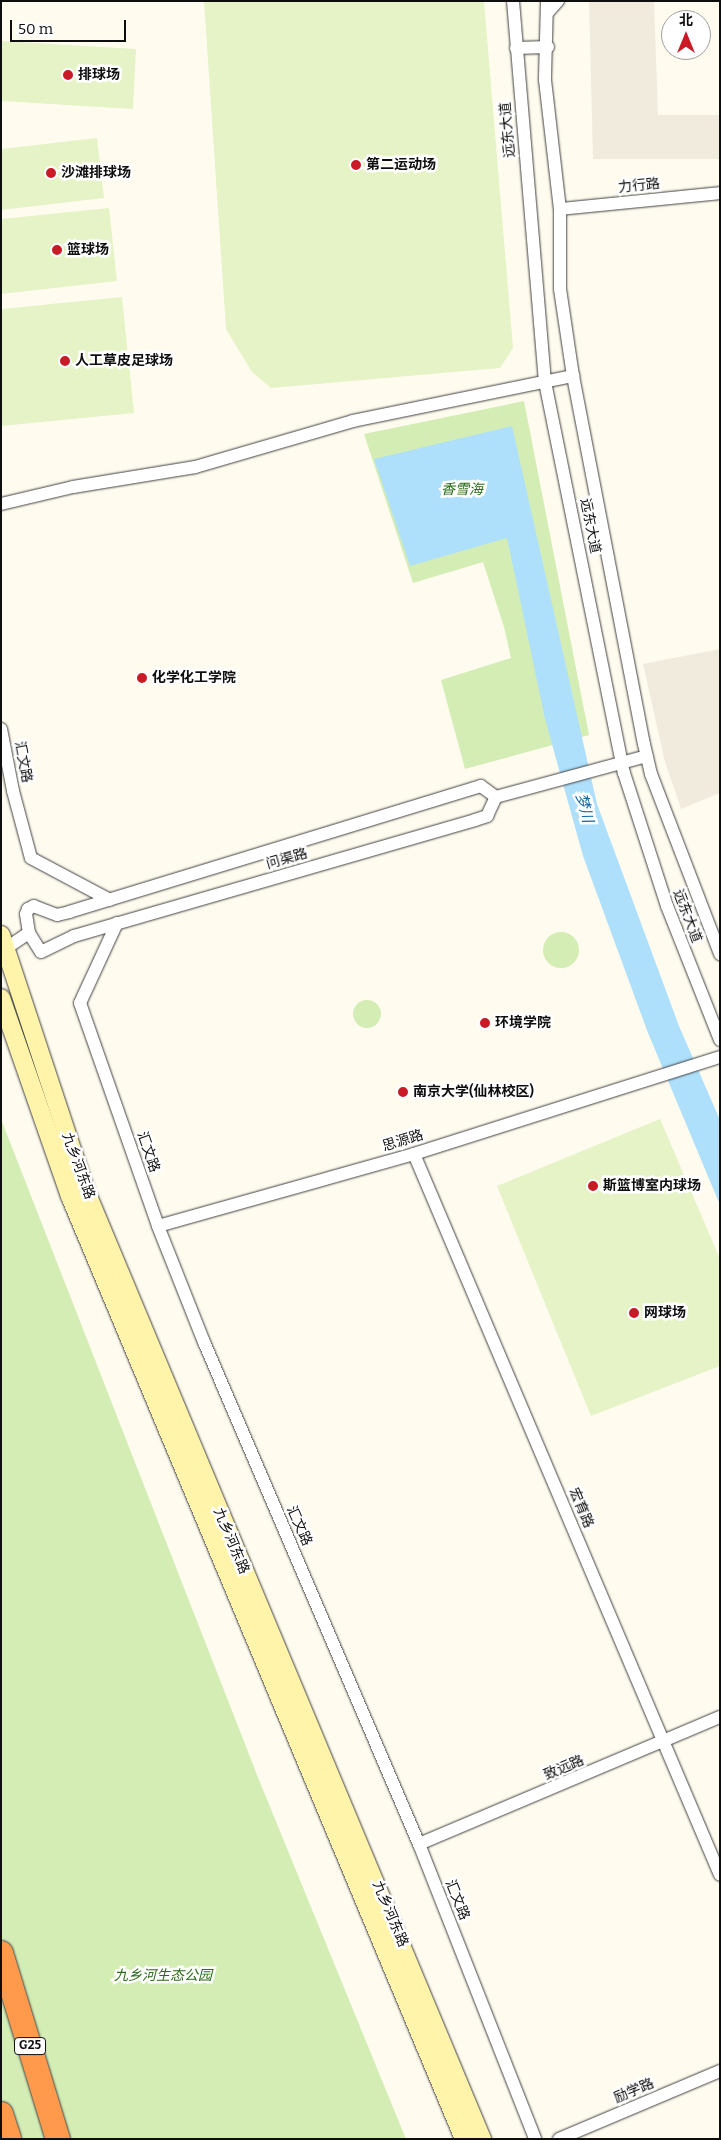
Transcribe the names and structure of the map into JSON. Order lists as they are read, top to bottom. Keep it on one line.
{"streets":{"highway":["G25"],"main road":["九乡河东路"],"street":["远东大道","力行路","汇文路","问渠路","思源路","宏育路","致远路","励学路"]},"crossings":[["远东大道","力行路"],["汇文路","问渠路"],["汇文路","思源路"],["汇文路","致远路"],["思源路","宏育路"],["宏育路","致远路"]],"water":["梦川"],"parks":["香雪海","九乡河生态公园"],"places":["排球场","第二运动场","沙滩排球场","篮球场","人工草皮足球场","化学化工学院","环境学院","南京大学(仙林校区)","斯篮博室内球场","网球场"],"scale_bar":"50 m","north":"top"}
